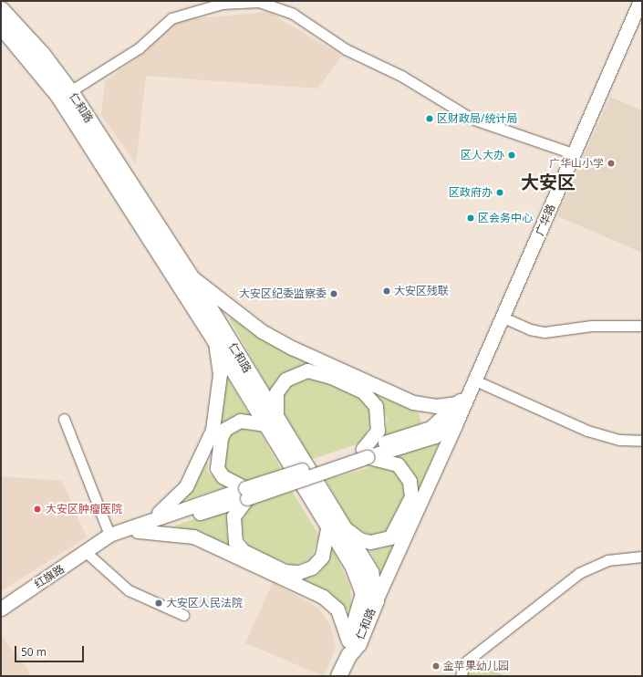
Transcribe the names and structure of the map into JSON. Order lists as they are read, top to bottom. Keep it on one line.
{"streets":{"main road":["仁和路","广华路","红旗路"]},"districts":["大安区"],"places":["区财政局/统计局","区人大办","广华山小学","区政府办","区会务中心","大安区残联","大安区纪委监察委","大安区肿瘤医院","大安区人民法院","金苹果幼儿园"],"scale_bar":"50 m"}
